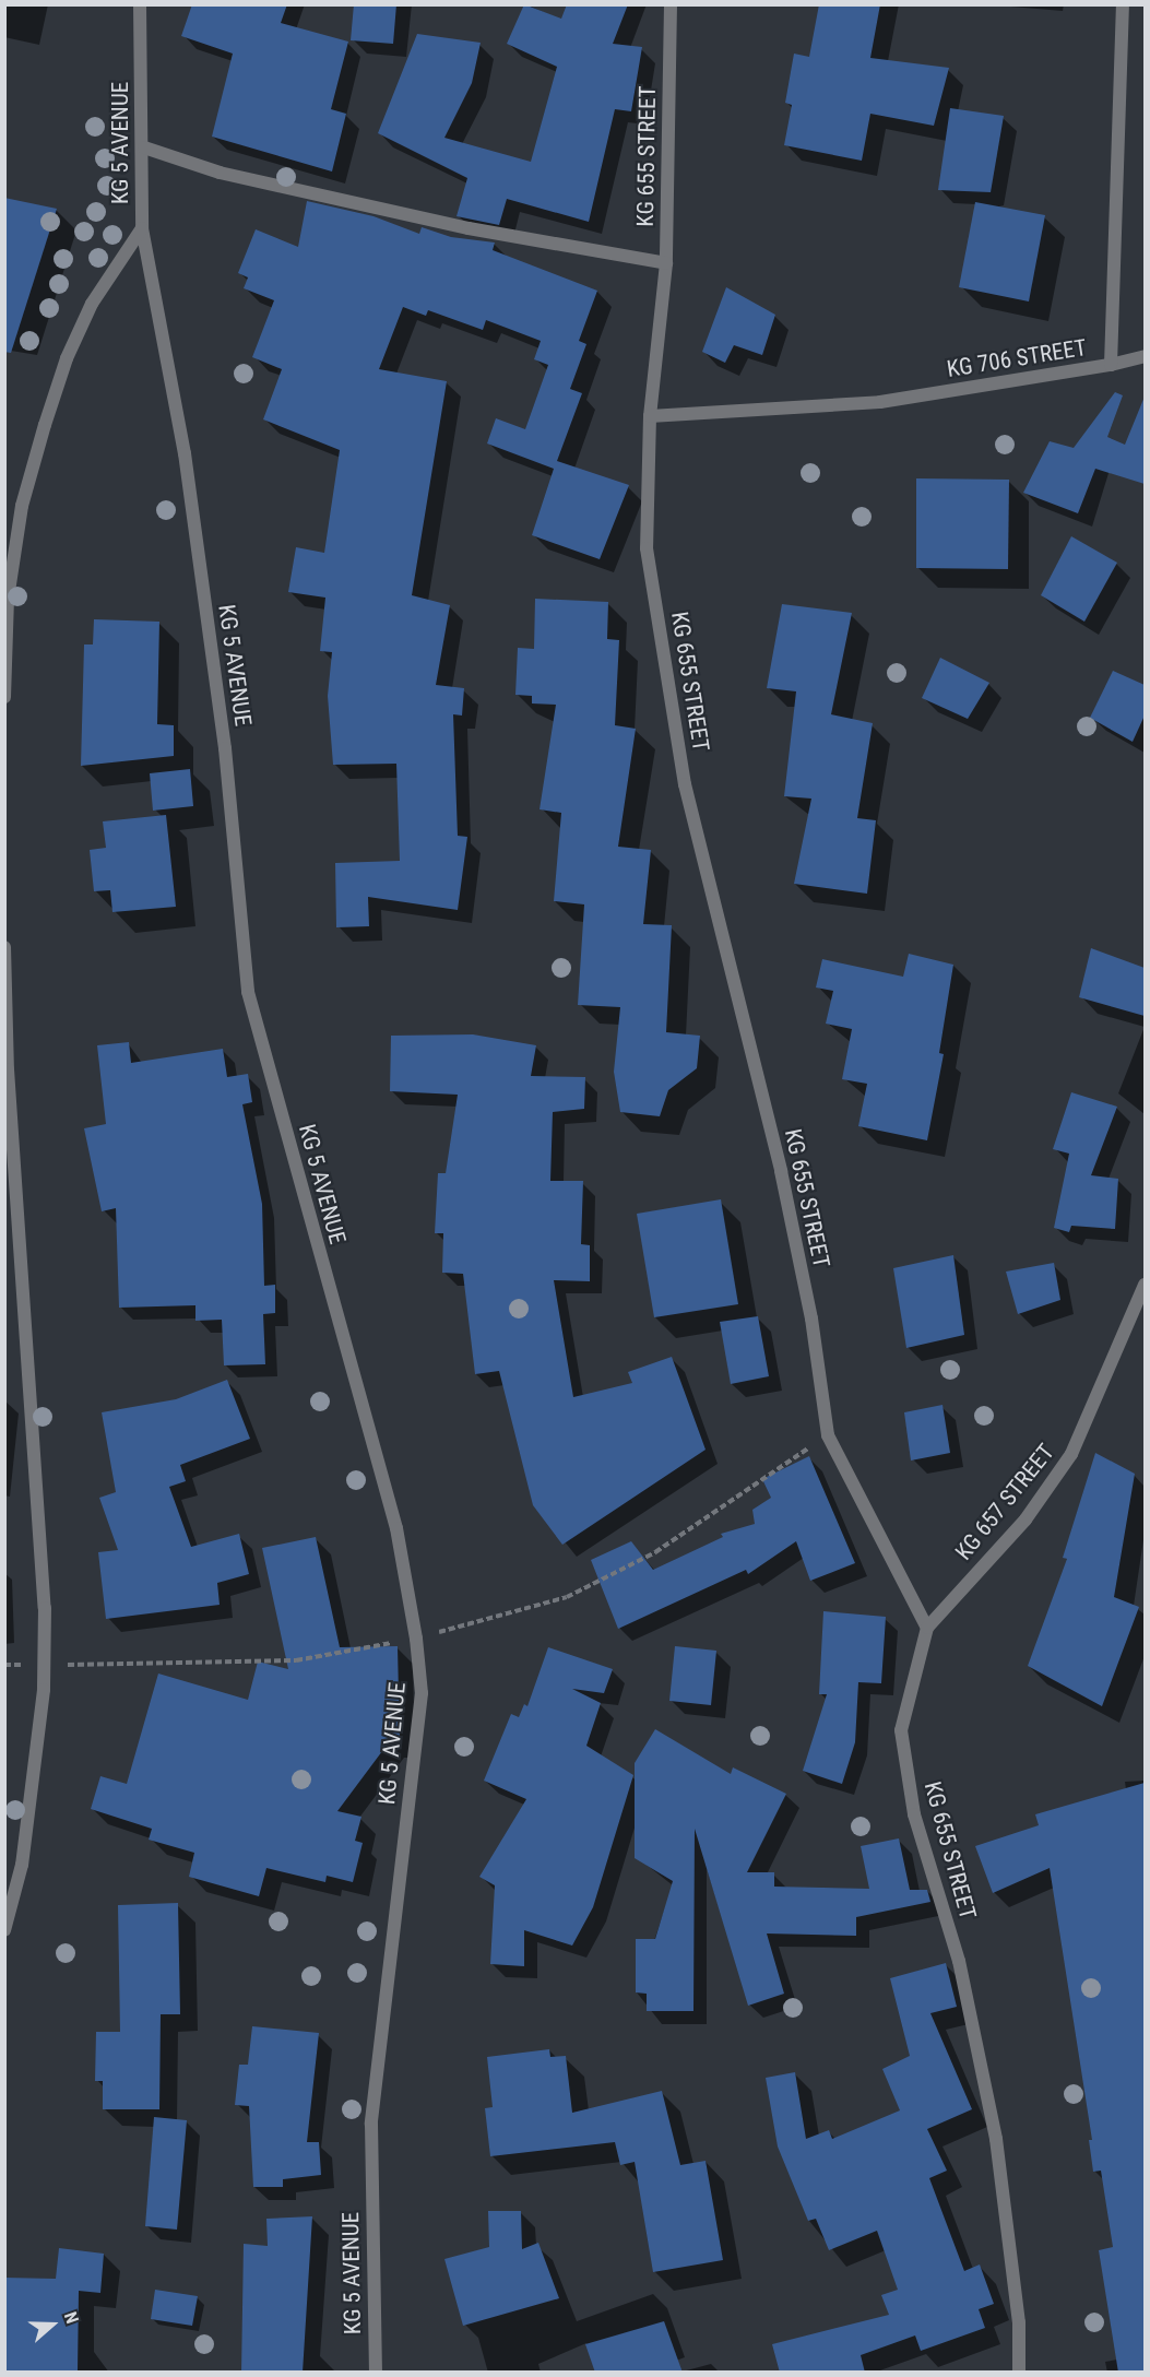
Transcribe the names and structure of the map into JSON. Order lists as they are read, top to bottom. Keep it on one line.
{"streets":{"street":["KG 5 AVENUE","KG 655 STREET","KG 706 STREET","KG 657 STREET"]},"crossings":[["KG 655 STREET","KG 706 STREET"],["KG 655 STREET","KG 657 STREET"]],"north":"right"}
